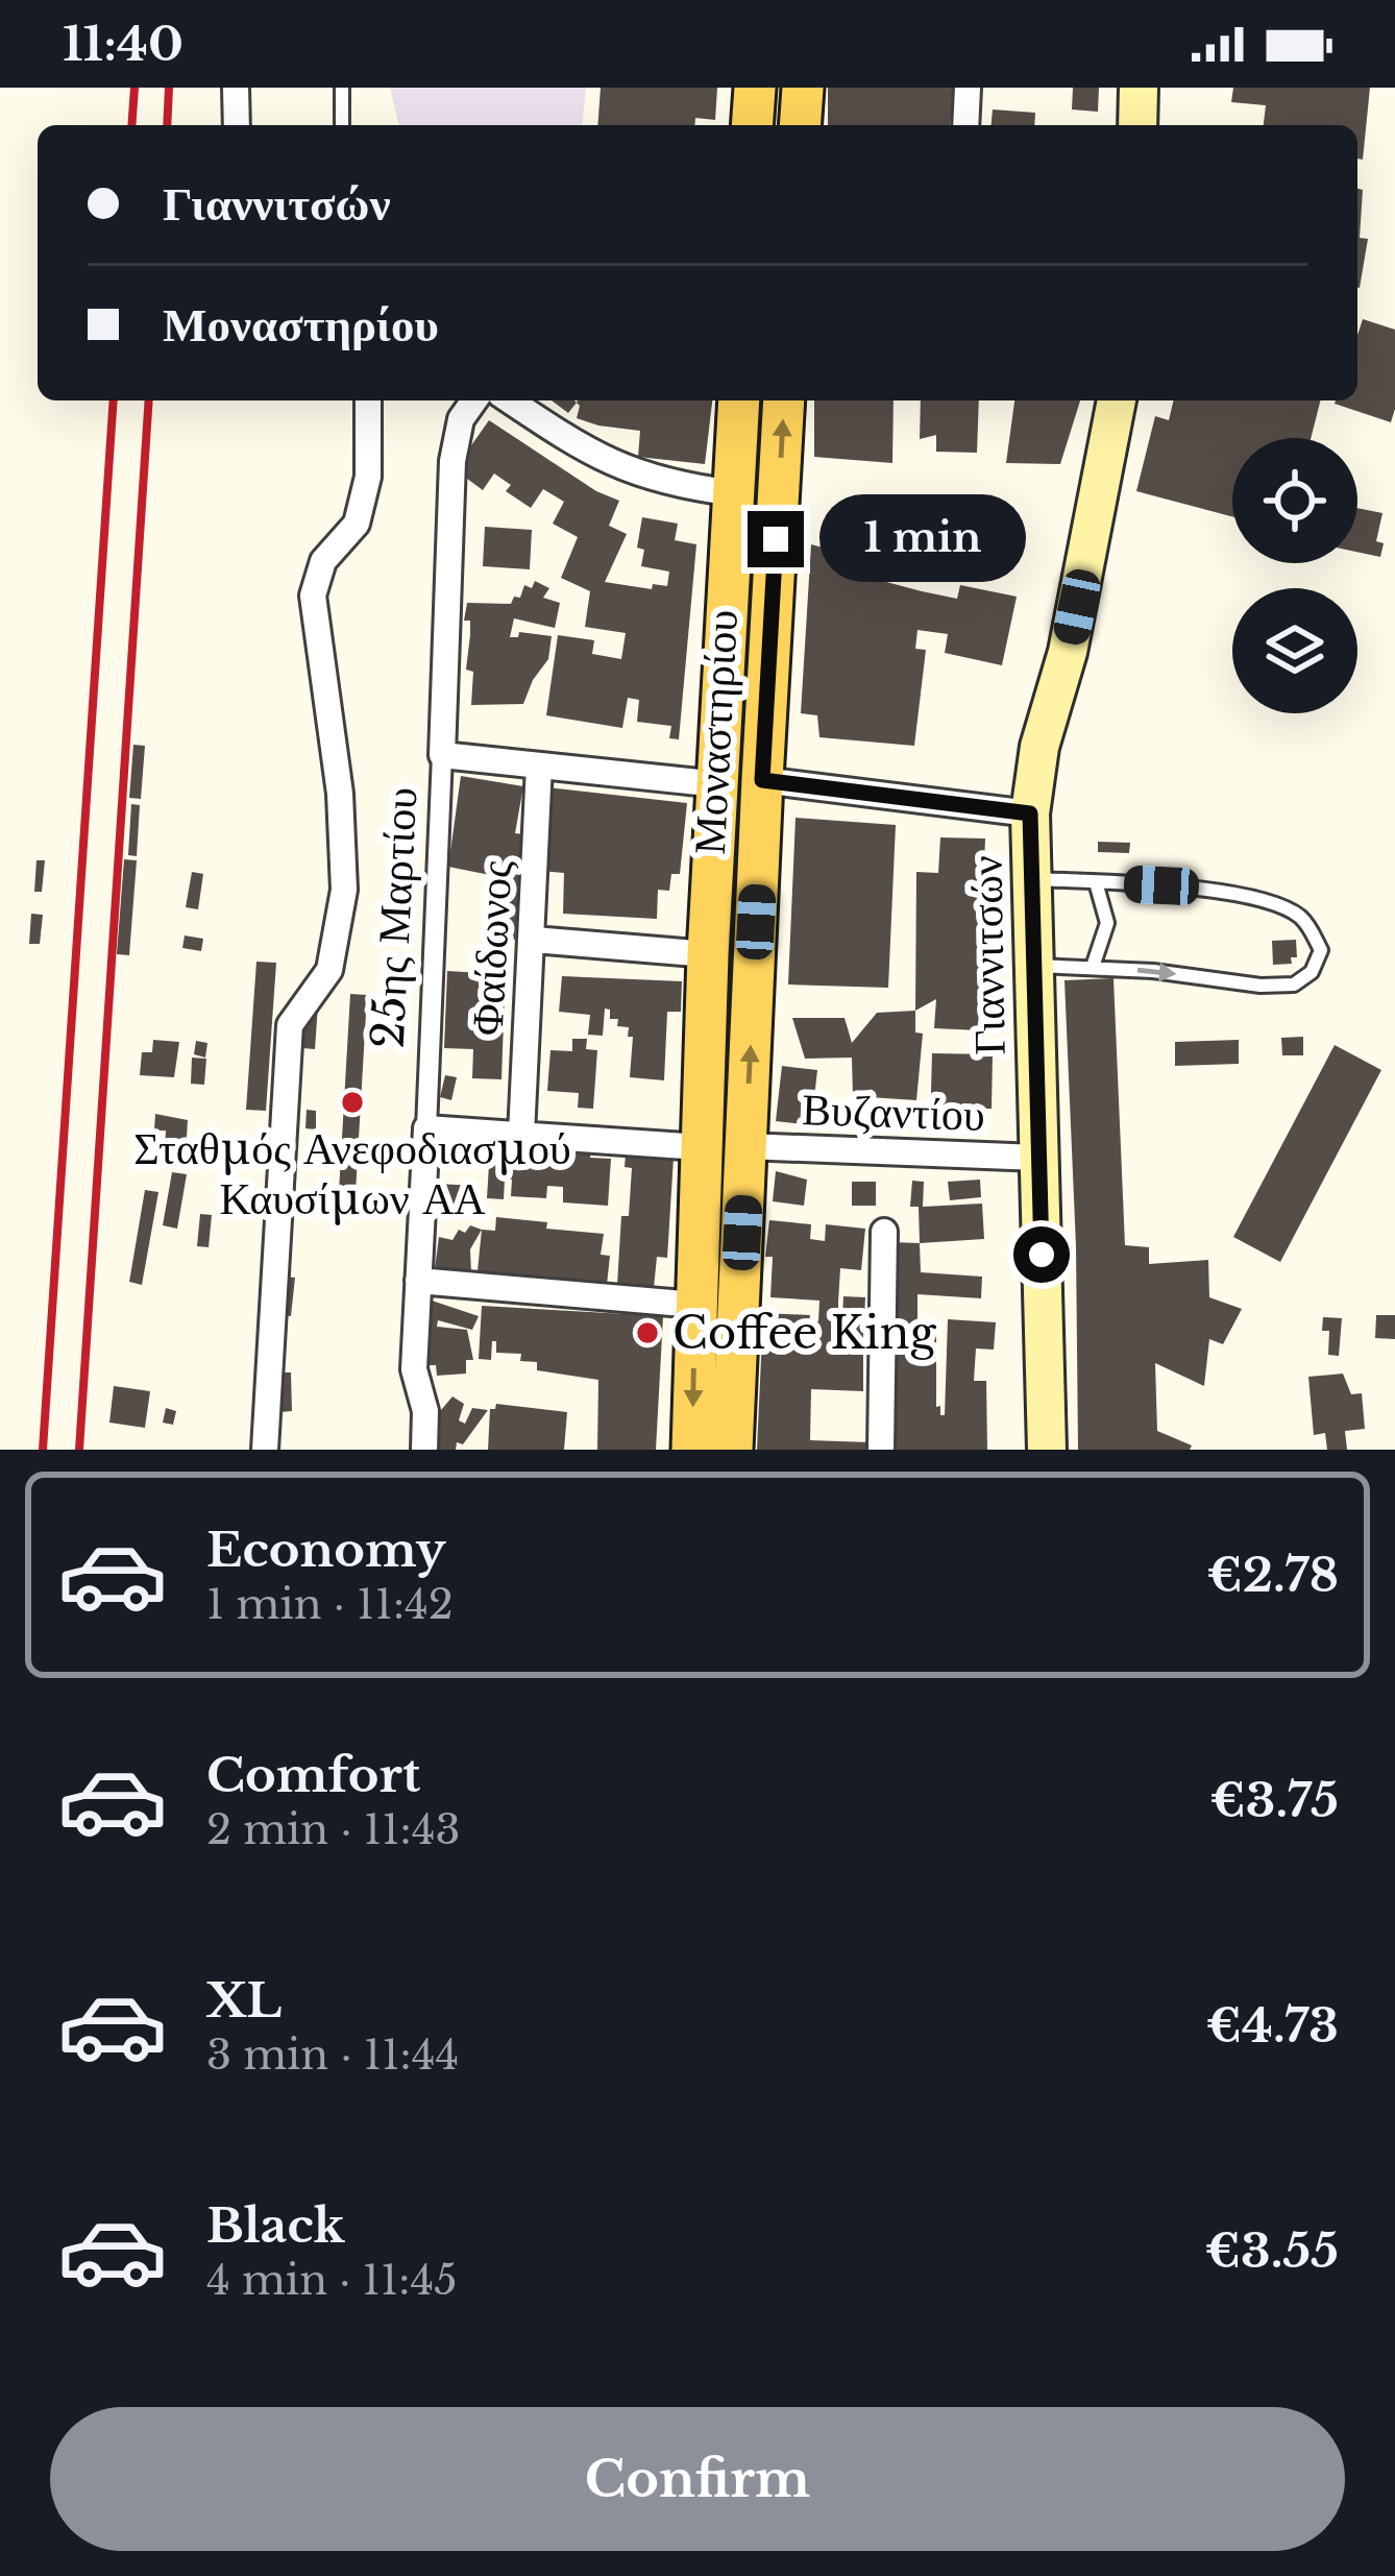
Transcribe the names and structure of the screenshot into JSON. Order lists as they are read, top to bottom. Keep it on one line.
{"streets":{"main road":["Μοναστηρίου","Γιαννιτσών"],"street":["25ης Μαρτίου","Φαίδωνος","Βυζαντίου"]},"crossings":[["Μοναστηρίου","Βυζαντίου"],["Γιαννιτσών","Βυζαντίου"]],"places":["Σταθμός Ανεφοδιασμού Καυσίμων ΑΑ","Coffee King"],"page":{"status":"11:40","banner":["Γιαννιτσών","Μοναστηρίου"],"bubble":"1 min","list":[{"name":"Economy","note":"1 min · 11:42","value":"€2.78"},{"name":"Comfort","note":"2 min · 11:43","value":"€3.75"},{"name":"XL","note":"3 min · 11:44","value":"€4.73"},{"name":"Black","note":"4 min · 11:45","value":"€3.55"}],"buttons":"Confirm"}}
